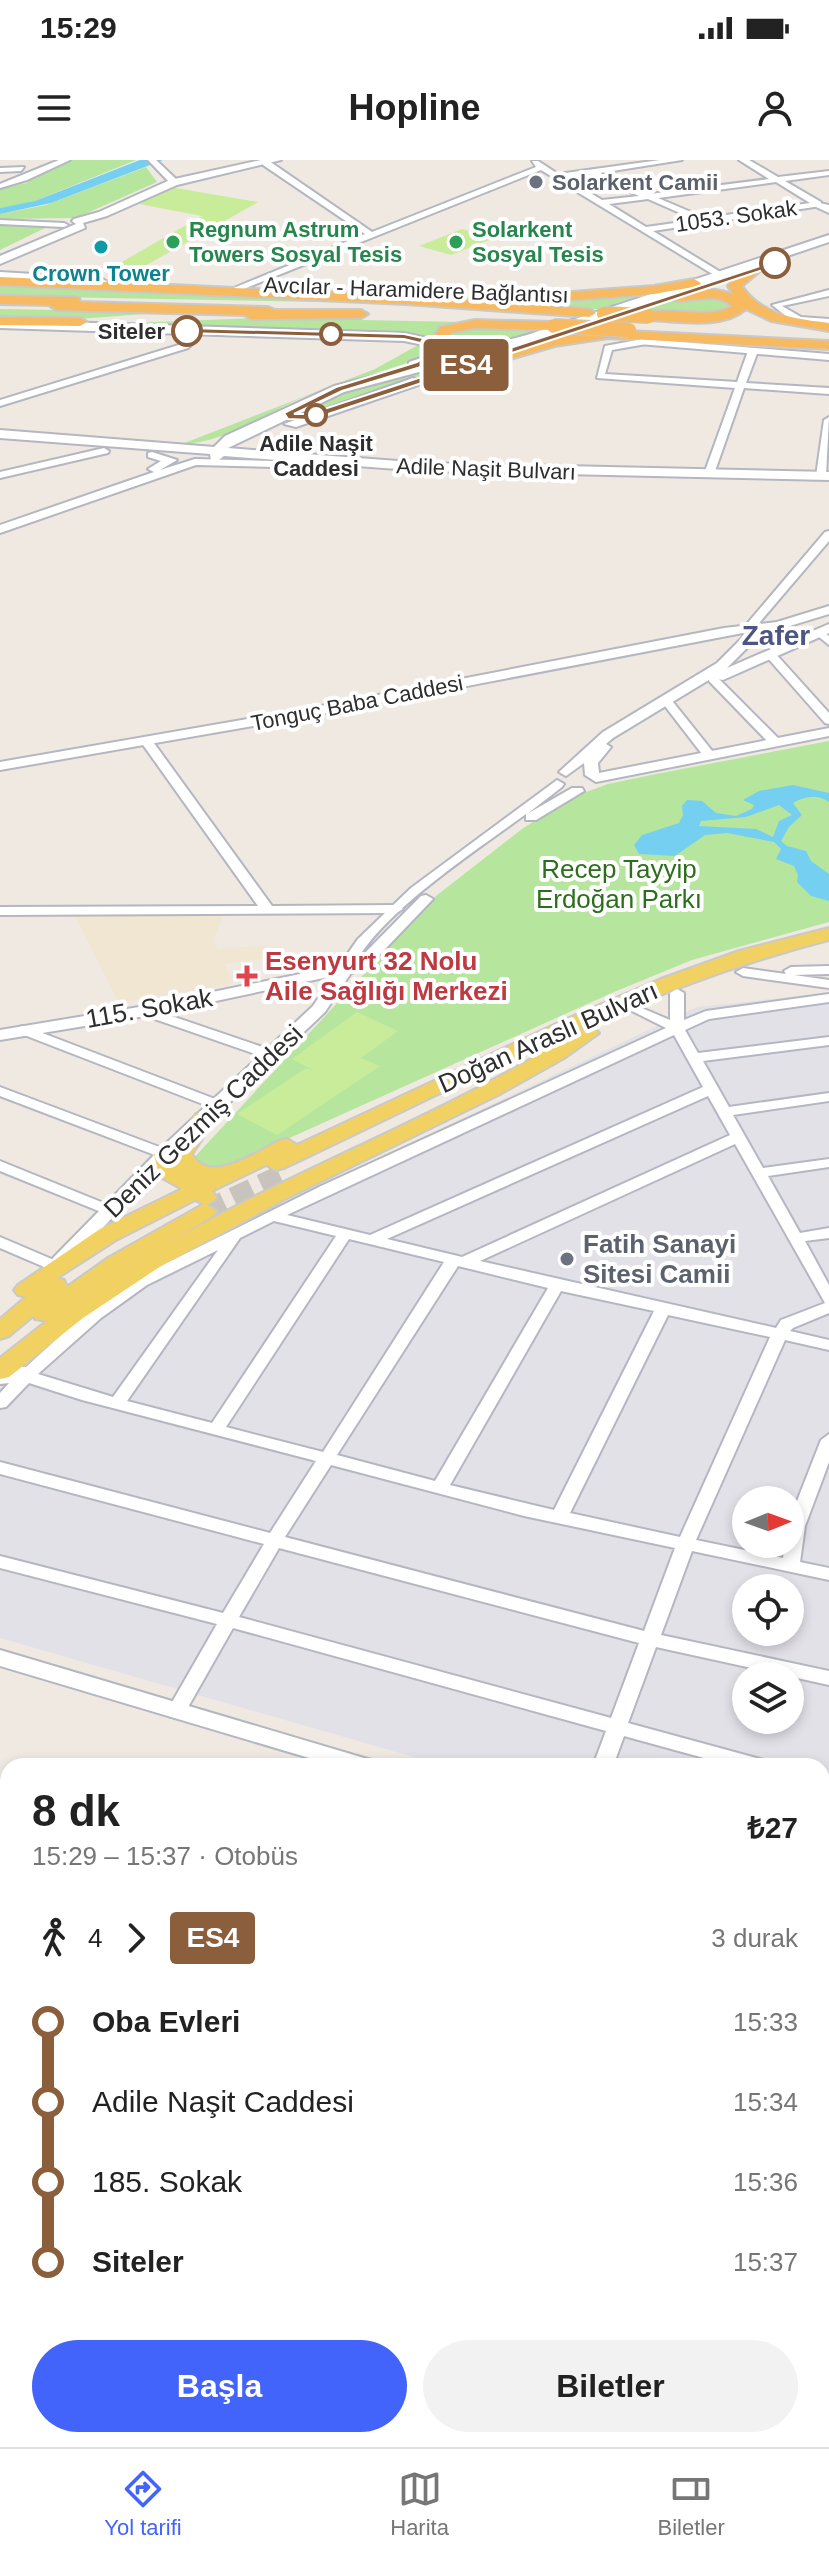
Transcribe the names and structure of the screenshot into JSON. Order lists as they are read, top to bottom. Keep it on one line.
{"streets":{"highway":["Avcılar - Haramidere Bağlantısı"],"main road":["Adile Naşit Bulvarı","Doğan Araslı Bulvarı"],"street":["1053. Sokak","Tonguç Baba Caddesi","115. Sokak","Deniz Gezmiş Caddesi"]},"crossings":[["Tonguç Baba Caddesi","Deniz Gezmiş Caddesi"],["115. Sokak","Deniz Gezmiş Caddesi"]],"districts":["Zafer"],"parks":["Recep Tayyip Erdoğan Parkı"],"places":{"other":["Solarkent Camii","Regnum Astrum Towers Sosyal Tesis","Solarkent Sosyal Tesis","Crown Tower","Siteler","Adile Naşit Caddesi","Fatih Sanayi Sitesi Camii"],"health":["Esenyurt 32 Nolu Aile Sağlığı Merkezi"]},"lines":["bus line ES4"],"north":"right","page":{"status":"15:29","header":"Hopline","on_map":"ES4","heading":["8 dk","15:29 – 15:37 · Otobüs","₺27"],"legs":["4","ES4","3 durak"],"list":[{"name":"Oba Evleri","value":"15:33"},{"name":"Adile Naşit Caddesi","value":"15:34"},{"name":"185. Sokak","value":"15:36"},{"name":"Siteler","value":"15:37"}],"buttons":["Başla","Biletler"],"tabs":["Yol tarifi","Harita","Biletler"]}}
